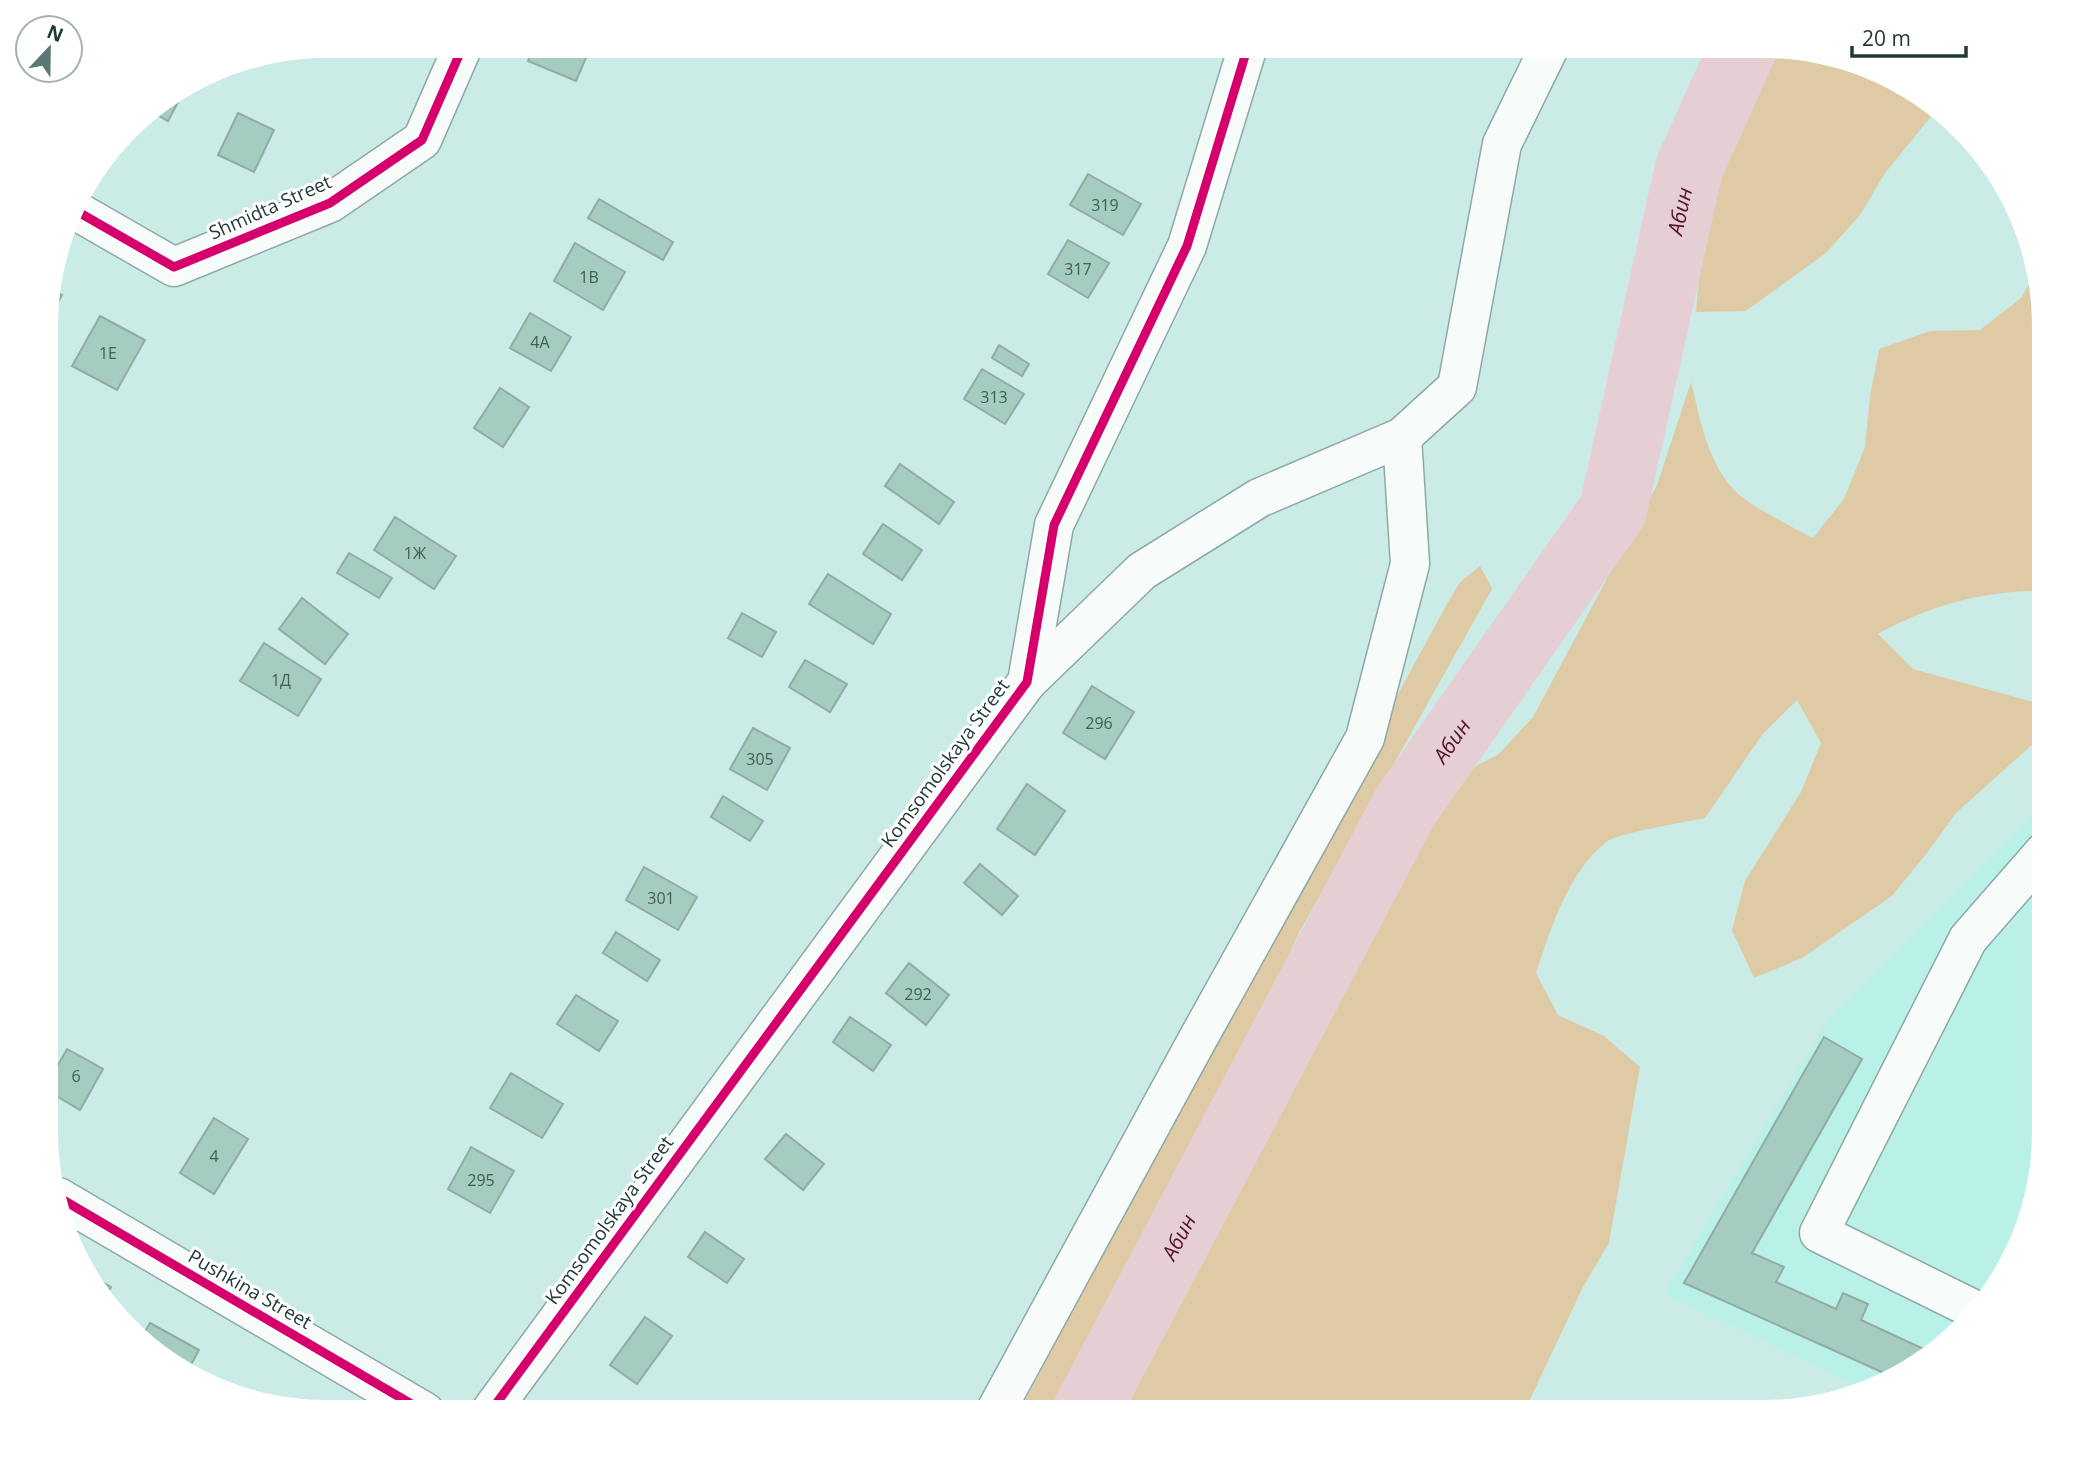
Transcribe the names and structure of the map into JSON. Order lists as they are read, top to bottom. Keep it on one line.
{"streets":{"street":["Shmidta Street","Komsomolskaya Street","Pushkina Street"]},"water":["Абин"],"house_numbers":["319","317","1В","4А","1Е","313","1Ж","1Д","296","305","301","292","6","4","295"],"scale_bar":"20 m","north":"top"}
